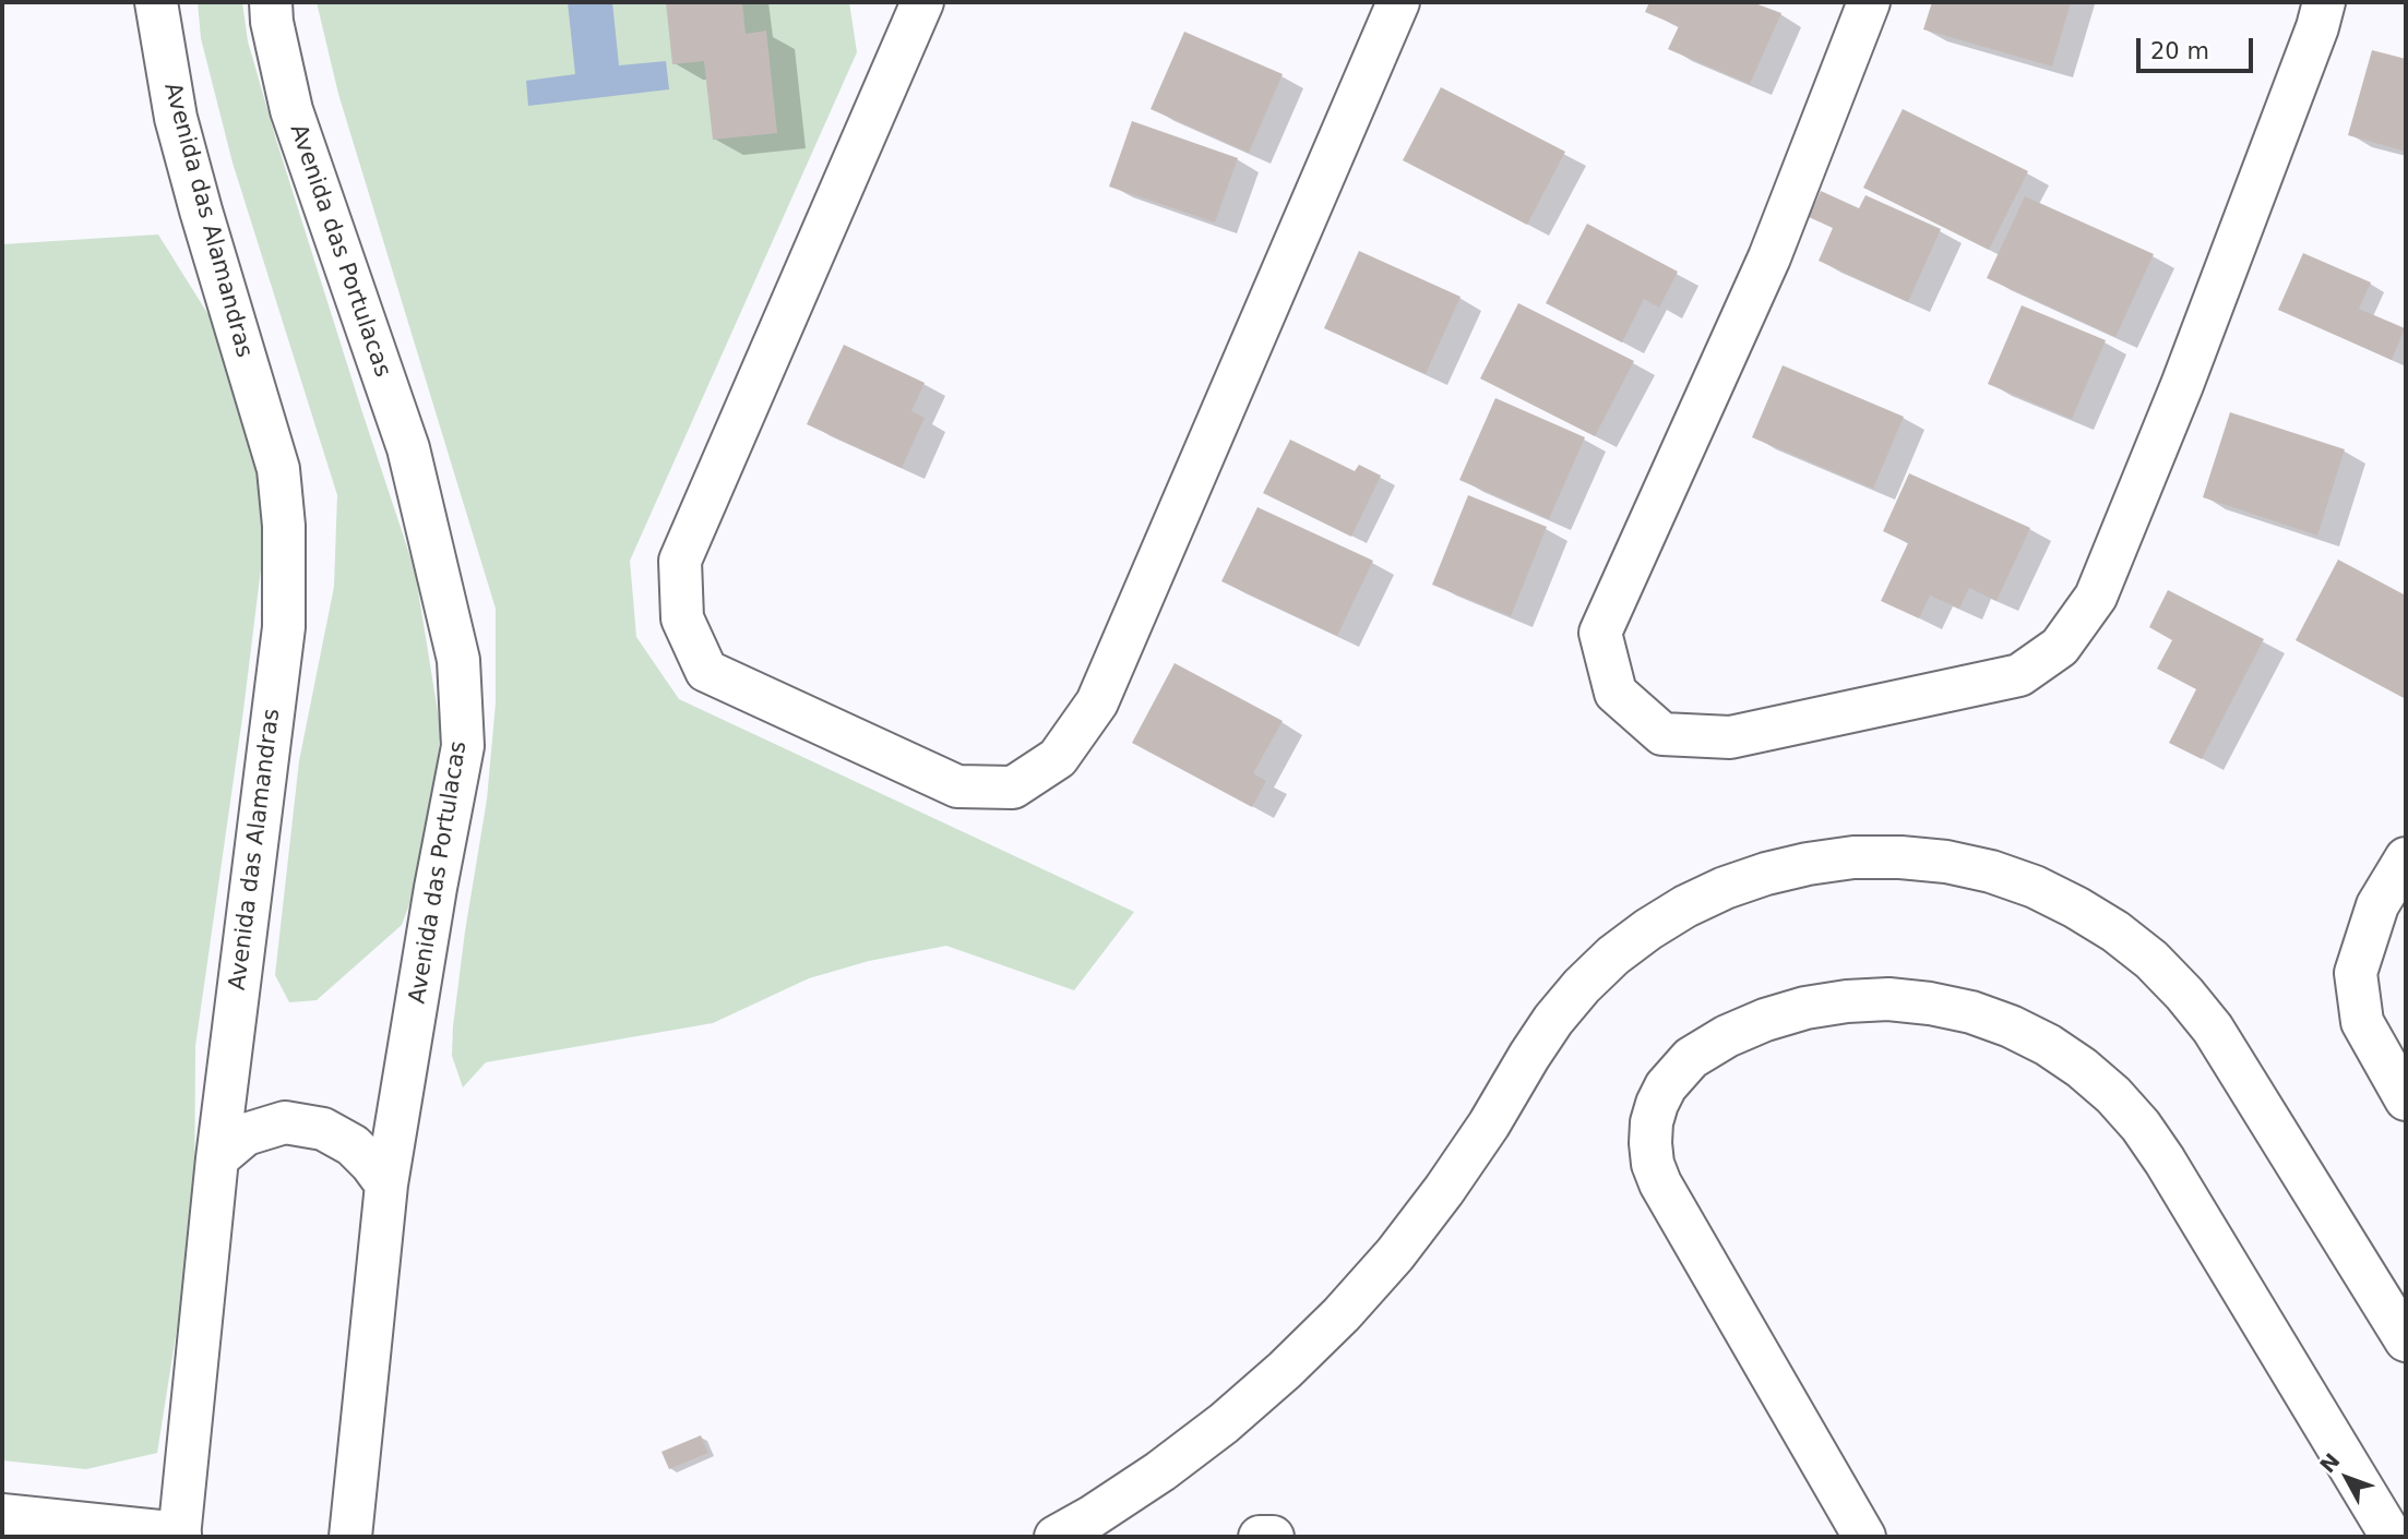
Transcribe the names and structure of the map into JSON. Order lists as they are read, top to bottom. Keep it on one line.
{"streets":{"street":["Avenida das Alamandras","Avenida das Portulacas"]},"scale_bar":"20 m","north":"top left"}
